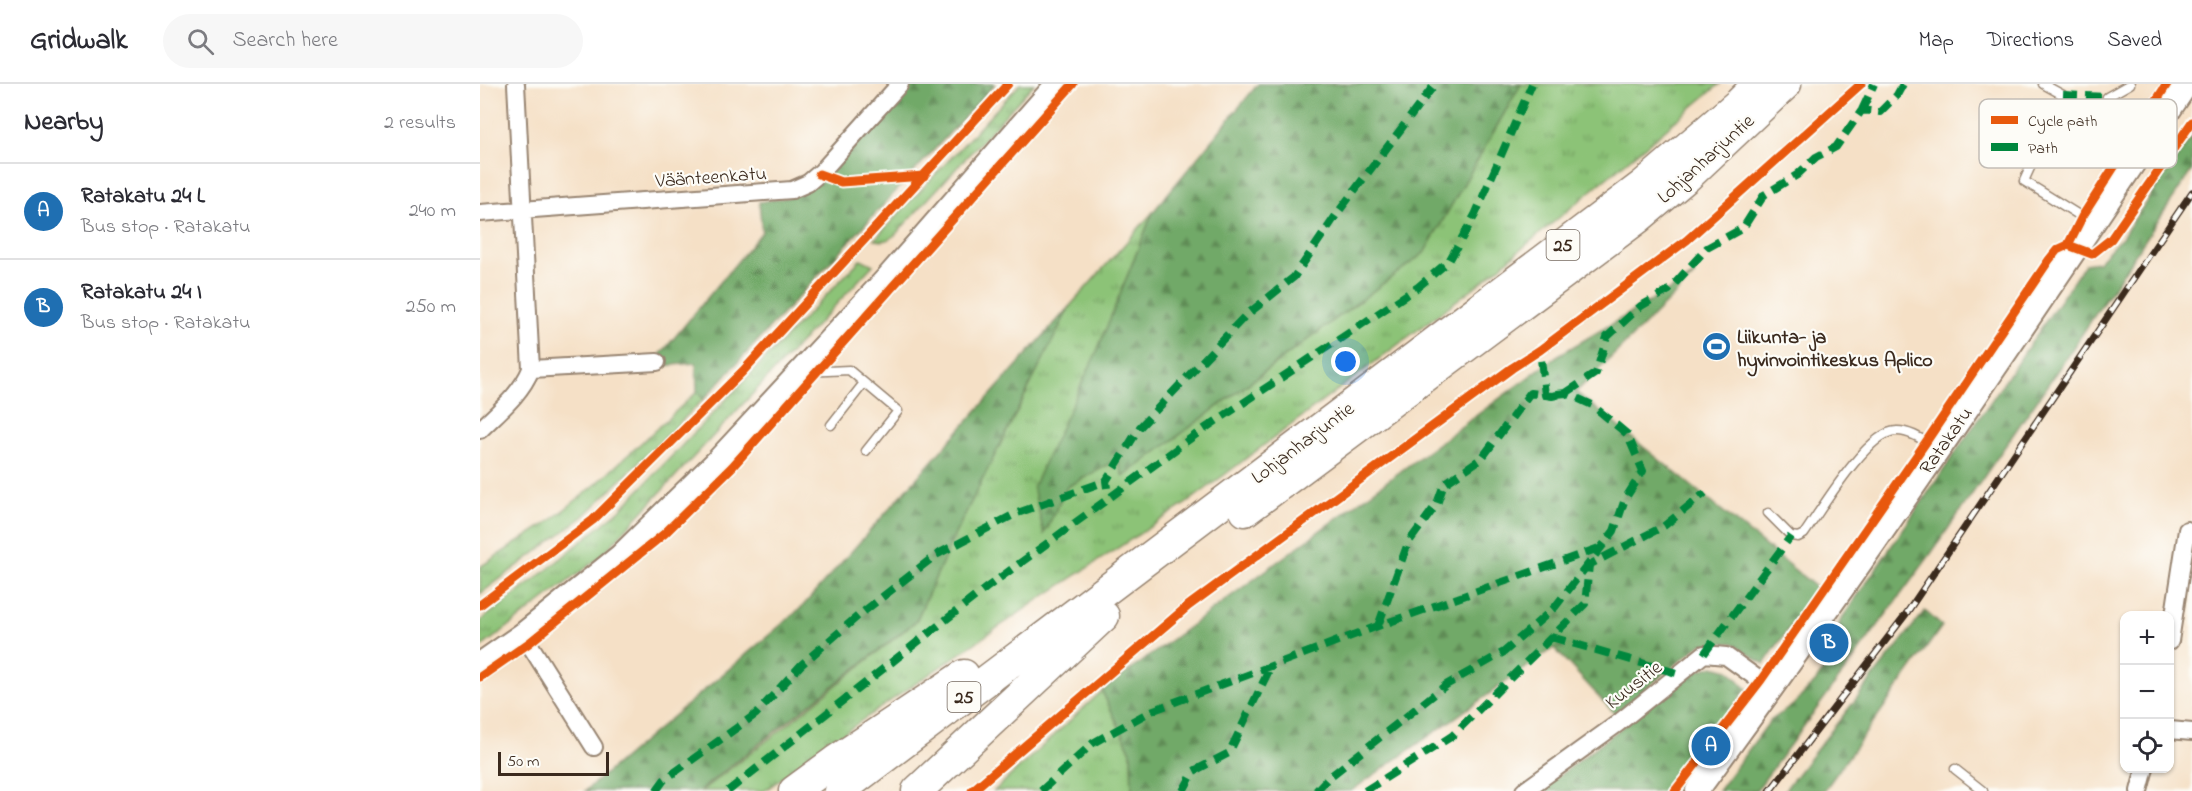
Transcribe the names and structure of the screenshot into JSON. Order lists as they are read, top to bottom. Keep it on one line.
{"streets":{"highway":["Lohjanharjuntie","25"],"street":["Väänteenkatu","Ratakatu","Kuusitie"]},"crossings":[["Ratakatu","Kuusitie"]],"places":{"sports":["Liikunta- ja hyvinvointikeskus Aplico"]},"legend":["Cycle path","Path"],"scale_bar":"50 m","page":{"header":"Gridwalk","search":"Search here","nav":["Map","Directions","Saved"],"heading":["Nearby","2 results"],"list":[{"mark":"A","name":"Ratakatu 24 L","note":"Bus stop · Ratakatu","value":"240 m"},{"mark":"B","name":"Ratakatu 24 I","note":"Bus stop · Ratakatu","value":"250 m"}],"map_buttons":["+","−"],"pins":["B","A"],"scale":"50 m"}}
